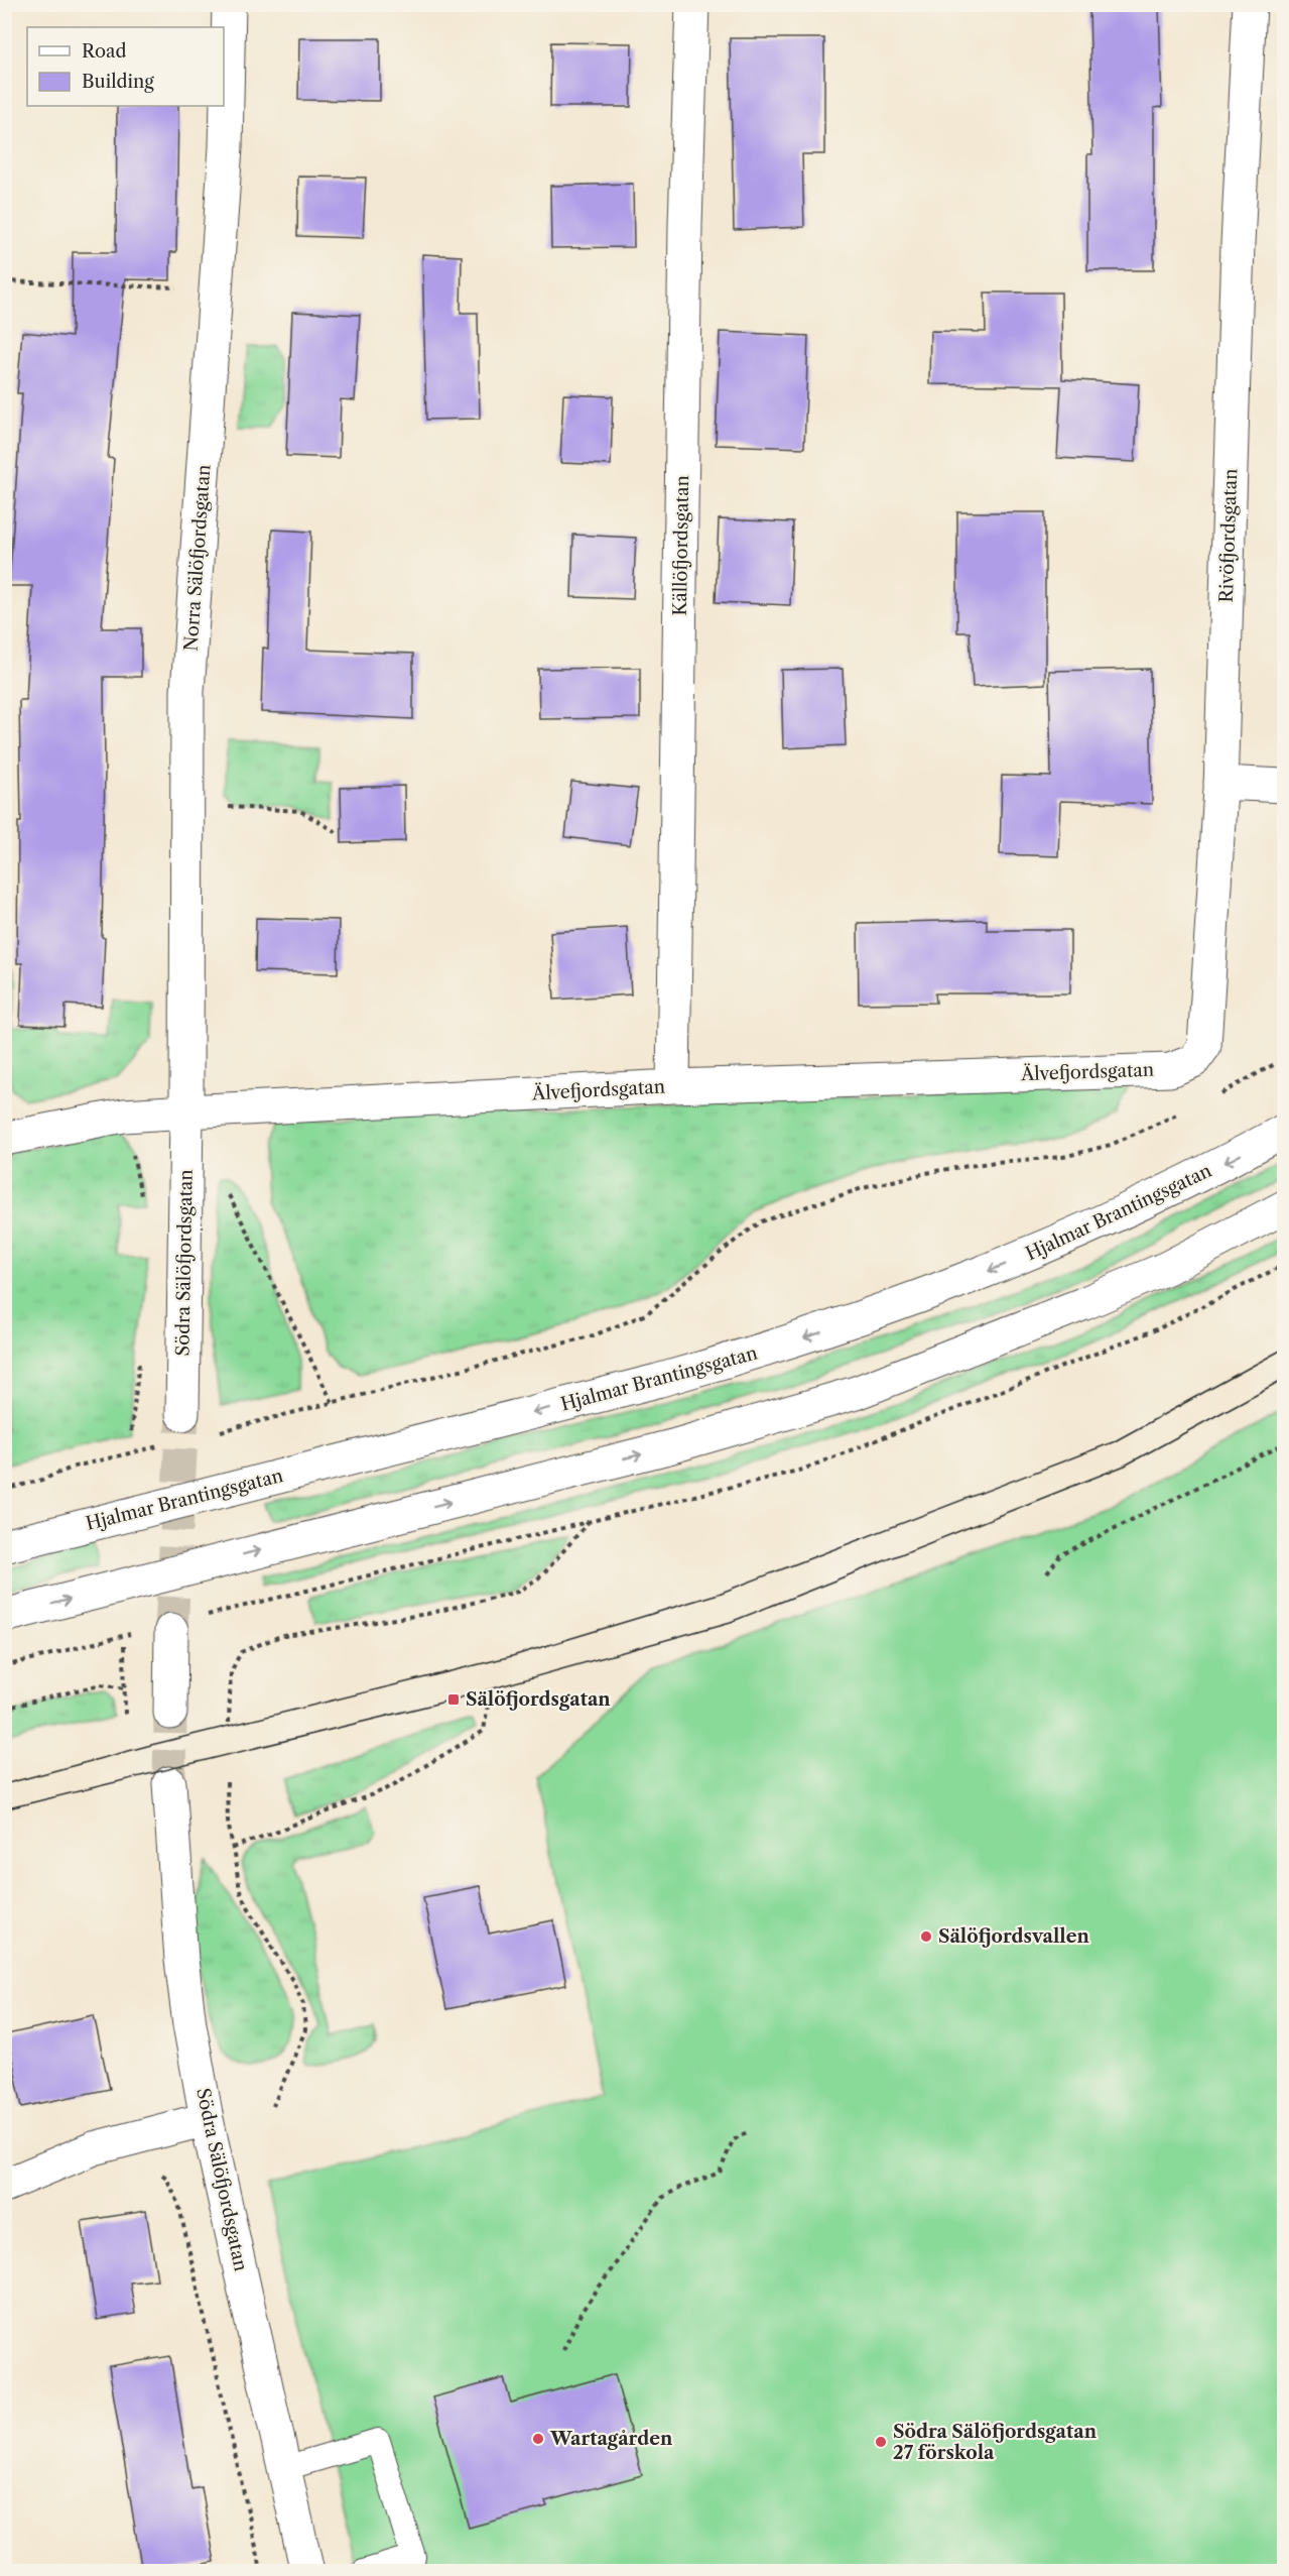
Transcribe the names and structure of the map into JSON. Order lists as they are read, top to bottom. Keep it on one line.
{"streets":{"street":["Rivöfjordsgatan","Källöfjordsgatan","Norra Sälöfjordsgatan","Älvefjordsgatan","Hjalmar Brantingsgatan","Södra Sälöfjordsgatan"]},"crossings":[["Rivöfjordsgatan","Älvefjordsgatan"],["Källöfjordsgatan","Älvefjordsgatan"],["Norra Sälöfjordsgatan","Älvefjordsgatan"],["Norra Sälöfjordsgatan","Södra Sälöfjordsgatan"],["Älvefjordsgatan","Södra Sälöfjordsgatan"]],"places":{"transit":["Sälöfjordsgatan"],"other":["Sälöfjordsvallen","Wartagården","Södra Sälöfjordsgatan 27 förskola"]},"legend":["Road","Building"]}
